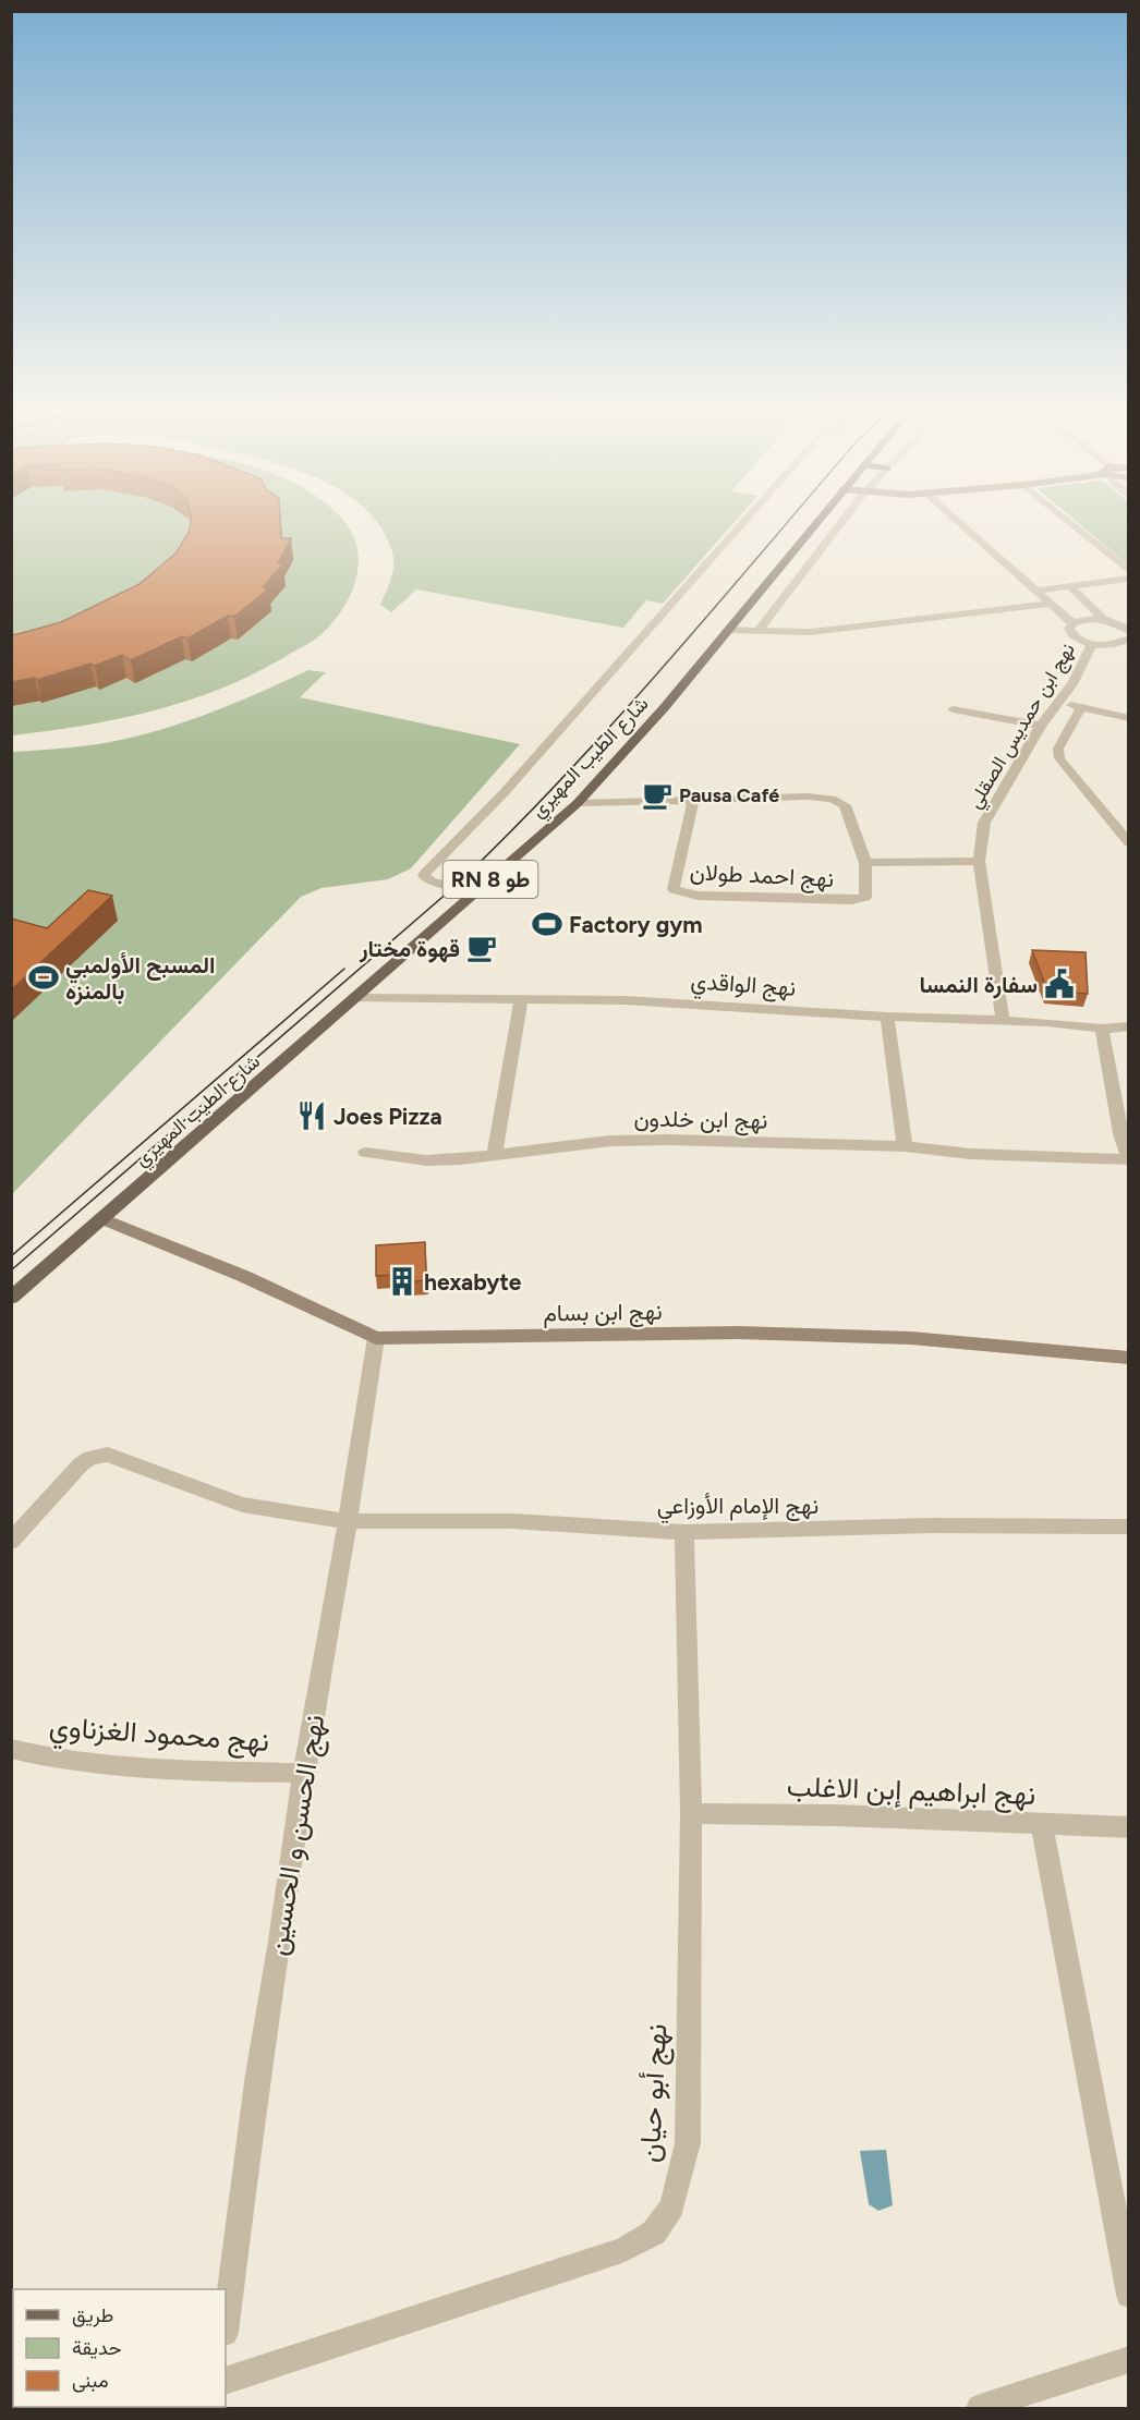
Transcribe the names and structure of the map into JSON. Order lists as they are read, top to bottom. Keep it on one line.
{"streets":{"main road":["شارع الطيب المهيري","RN 8 طو"],"street":["نهج ابن حمديس الصقلي","نهج احمد طولان","نهج الواقدي","نهج ابن خلدون","نهج ابن بسام","نهج الإمام الأوزاعي","نهج محمود الغزناوي","نهج ابراهيم إبن الاغلب","نهج الحسن و الحسين","نهج أبو حيان"]},"crossings":[["نهج ابن حمديس الصقلي","نهج احمد طولان"],["نهج ابن حمديس الصقلي","نهج الواقدي"],["شارع الطيب المهيري","نهج احمد طولان"],["شارع الطيب المهيري","نهج الواقدي"],["شارع الطيب المهيري","نهج ابن بسام"],["نهج ابن بسام","نهج الحسن و الحسين"],["نهج الإمام الأوزاعي","نهج الحسن و الحسين"],["نهج الإمام الأوزاعي","نهج أبو حيان"],["نهج محمود الغزناوي","نهج الحسن و الحسين"],["نهج ابراهيم إبن الاغلب","نهج أبو حيان"]],"places":{"cafe":["Pausa Café","قهوة مختار"],"sports":["Factory gym","المسبح الأولمبي بالمنزه"],"public building":["سفارة النمسا"],"restaurant":["Joes Pizza"],"building":["hexabyte"]},"legend":["طريق","حديقة","مبنى"]}
